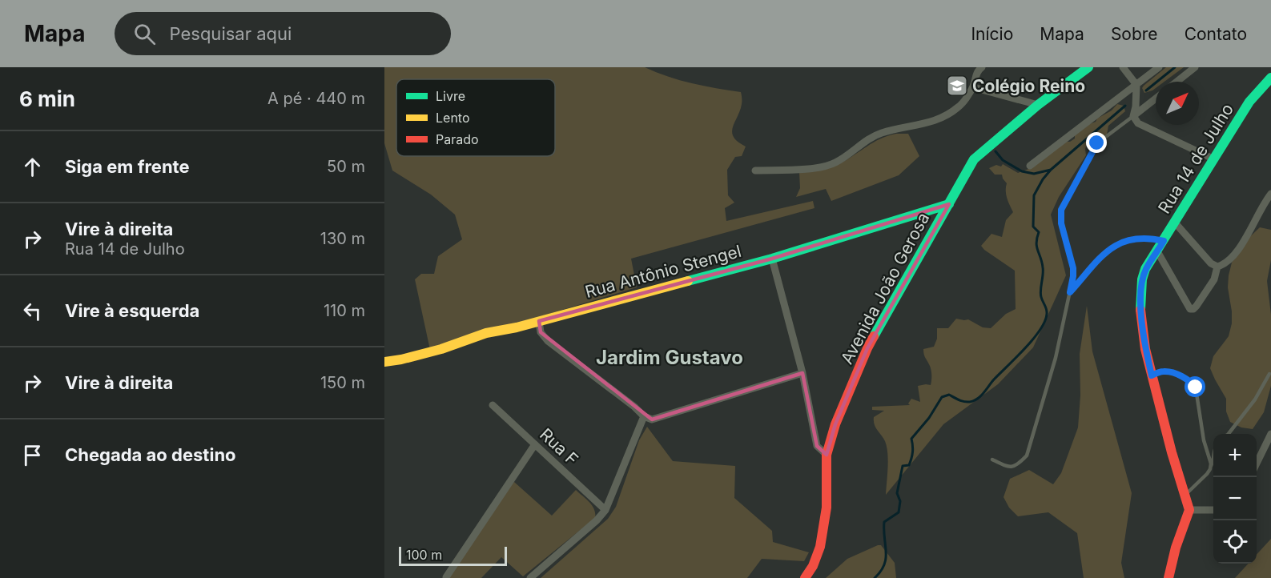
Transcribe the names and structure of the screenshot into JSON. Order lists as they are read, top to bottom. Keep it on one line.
{"streets":{"street":["Rua 14 de Julho","Rua Antônio Stengel","Avenida João Gerosa","Rua F"]},"crossings":[["Rua Antônio Stengel","Avenida João Gerosa"]],"districts":["Jardim Gustavo"],"places":{"school or university":["Colégio Reino"]},"legend":["Livre","Lento","Parado"],"scale_bar":"100 m","north":"top right","page":{"header":"Mapa","search":"Pesquisar aqui","nav":["Início","Mapa","Sobre","Contato"],"heading":["6 min","A pé · 440 m"],"list":[["Siga em frente","50 m"],["Vire à direita","Rua 14 de Julho","130 m"],["Vire à esquerda","110 m"],["Vire à direita","150 m"],"Chegada ao destino"],"map_buttons":["+","−"],"scale":"100 m"}}
